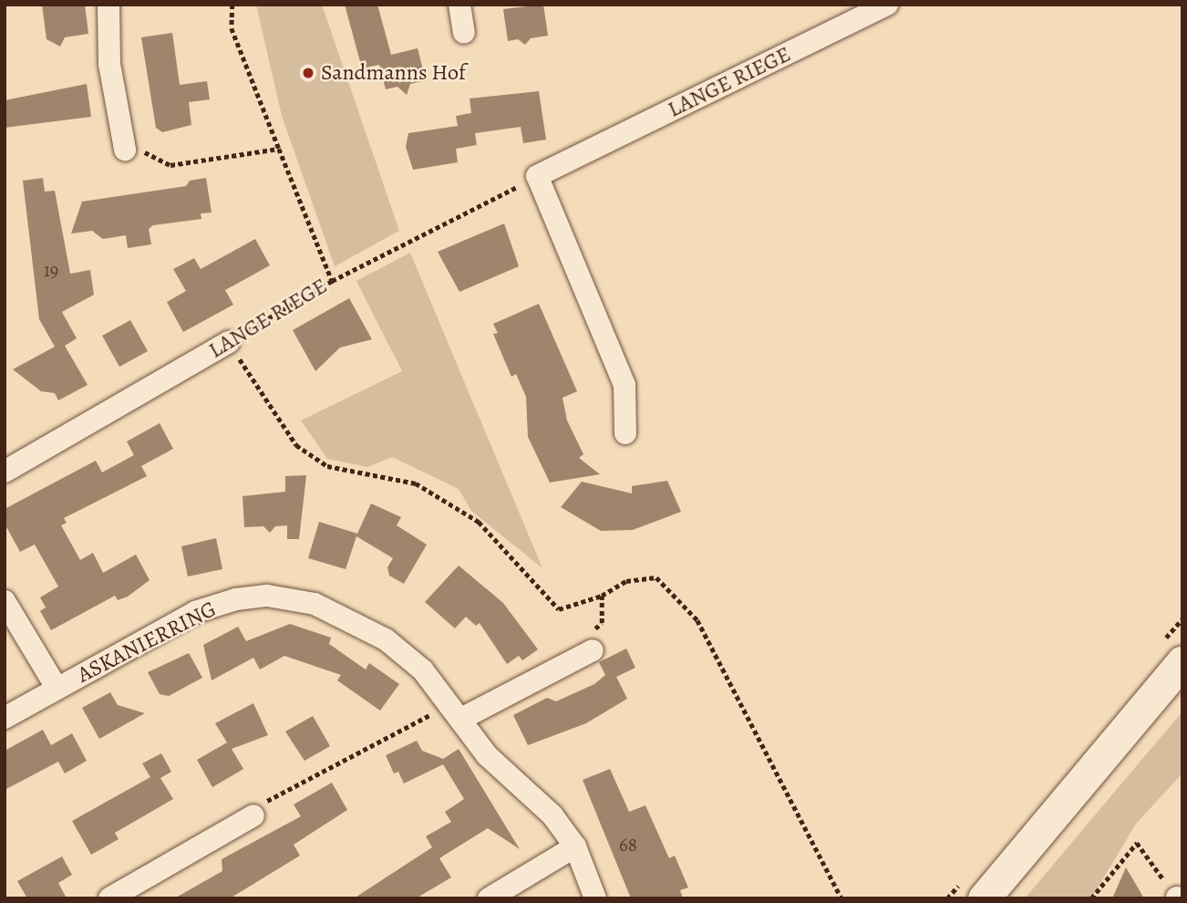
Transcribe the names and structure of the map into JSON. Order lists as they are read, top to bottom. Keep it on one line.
{"streets":{"street":["LANGE RIEGE","ASKANIERRING"]},"places":["Sandmanns Hof"],"house_numbers":["19","68"]}
